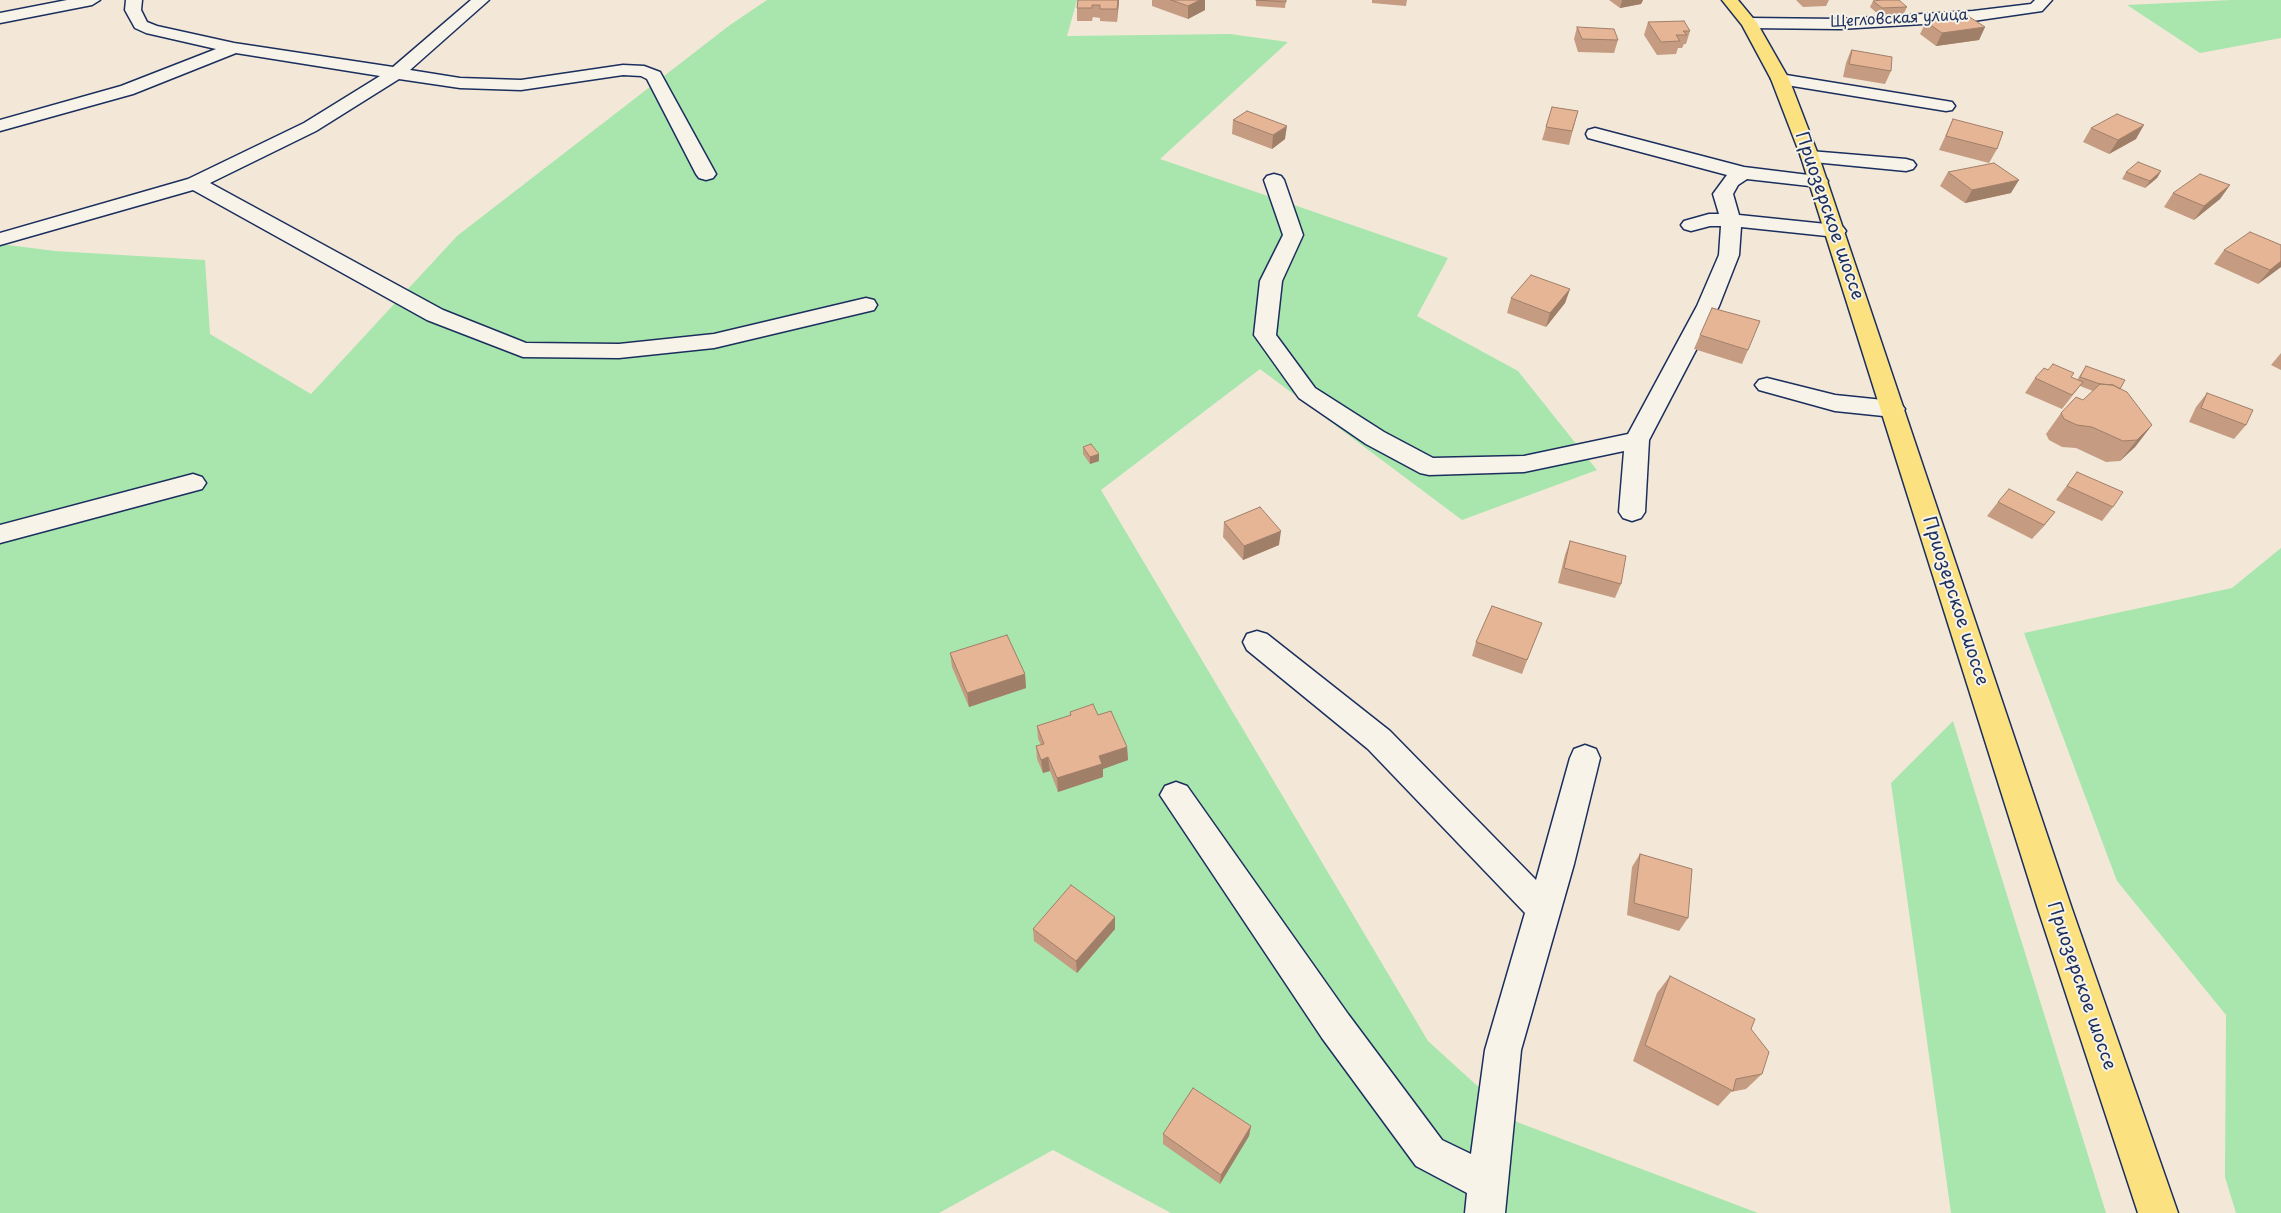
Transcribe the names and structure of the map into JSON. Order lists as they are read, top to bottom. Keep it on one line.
{"streets":{"main road":["Приозерское шоссе"],"street":["Щегловская улица"]},"crossings":[["Щегловская улица","Приозерское шоссе"]]}
